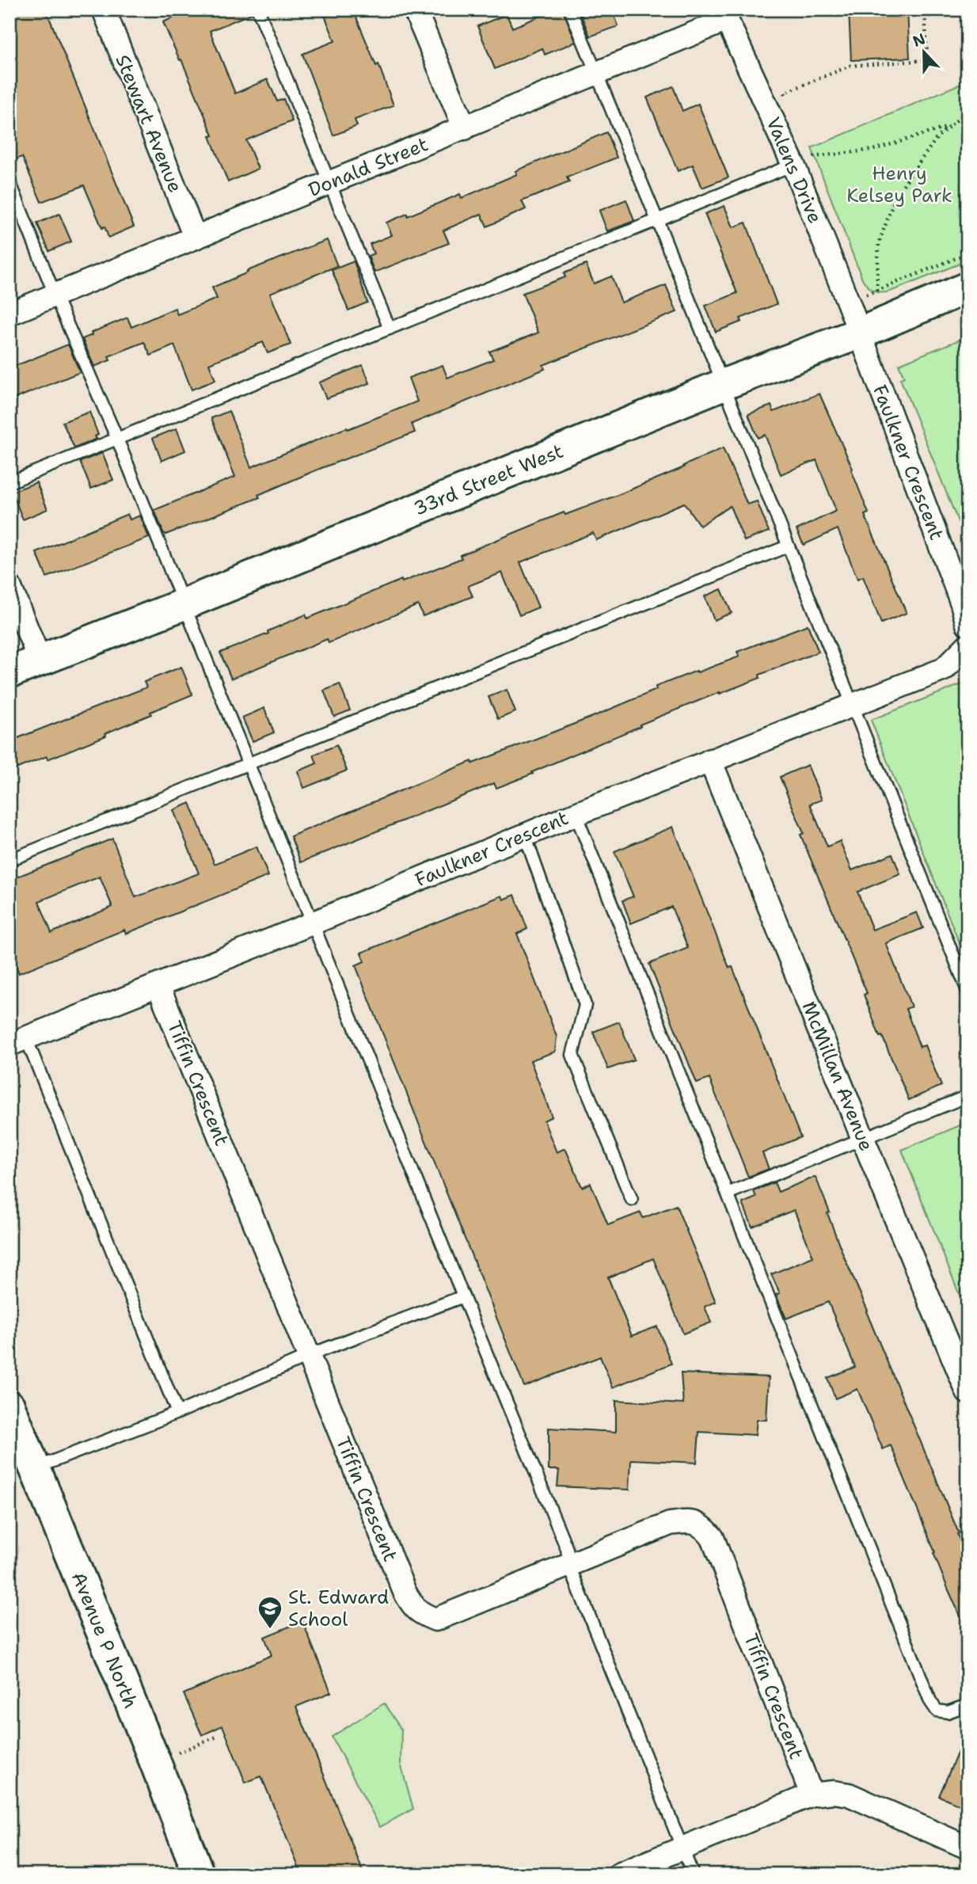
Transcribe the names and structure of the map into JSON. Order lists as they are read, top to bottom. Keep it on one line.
{"streets":{"main road":["33rd Street West","Avenue P North"],"street":["Stewart Avenue","Donald Street","Valens Drive","Faulkner Crescent","McMillan Avenue","Tiffin Crescent"]},"crossings":[["Stewart Avenue","Donald Street"],["Donald Street","Valens Drive"],["Valens Drive","Faulkner Crescent"],["Valens Drive","33rd Street West"],["Faulkner Crescent","33rd Street West"],["Faulkner Crescent","McMillan Avenue"],["Faulkner Crescent","Tiffin Crescent"]],"parks":["Henry Kelsey Park"],"places":{"school or university":["St. Edward School"]},"north":"top"}
